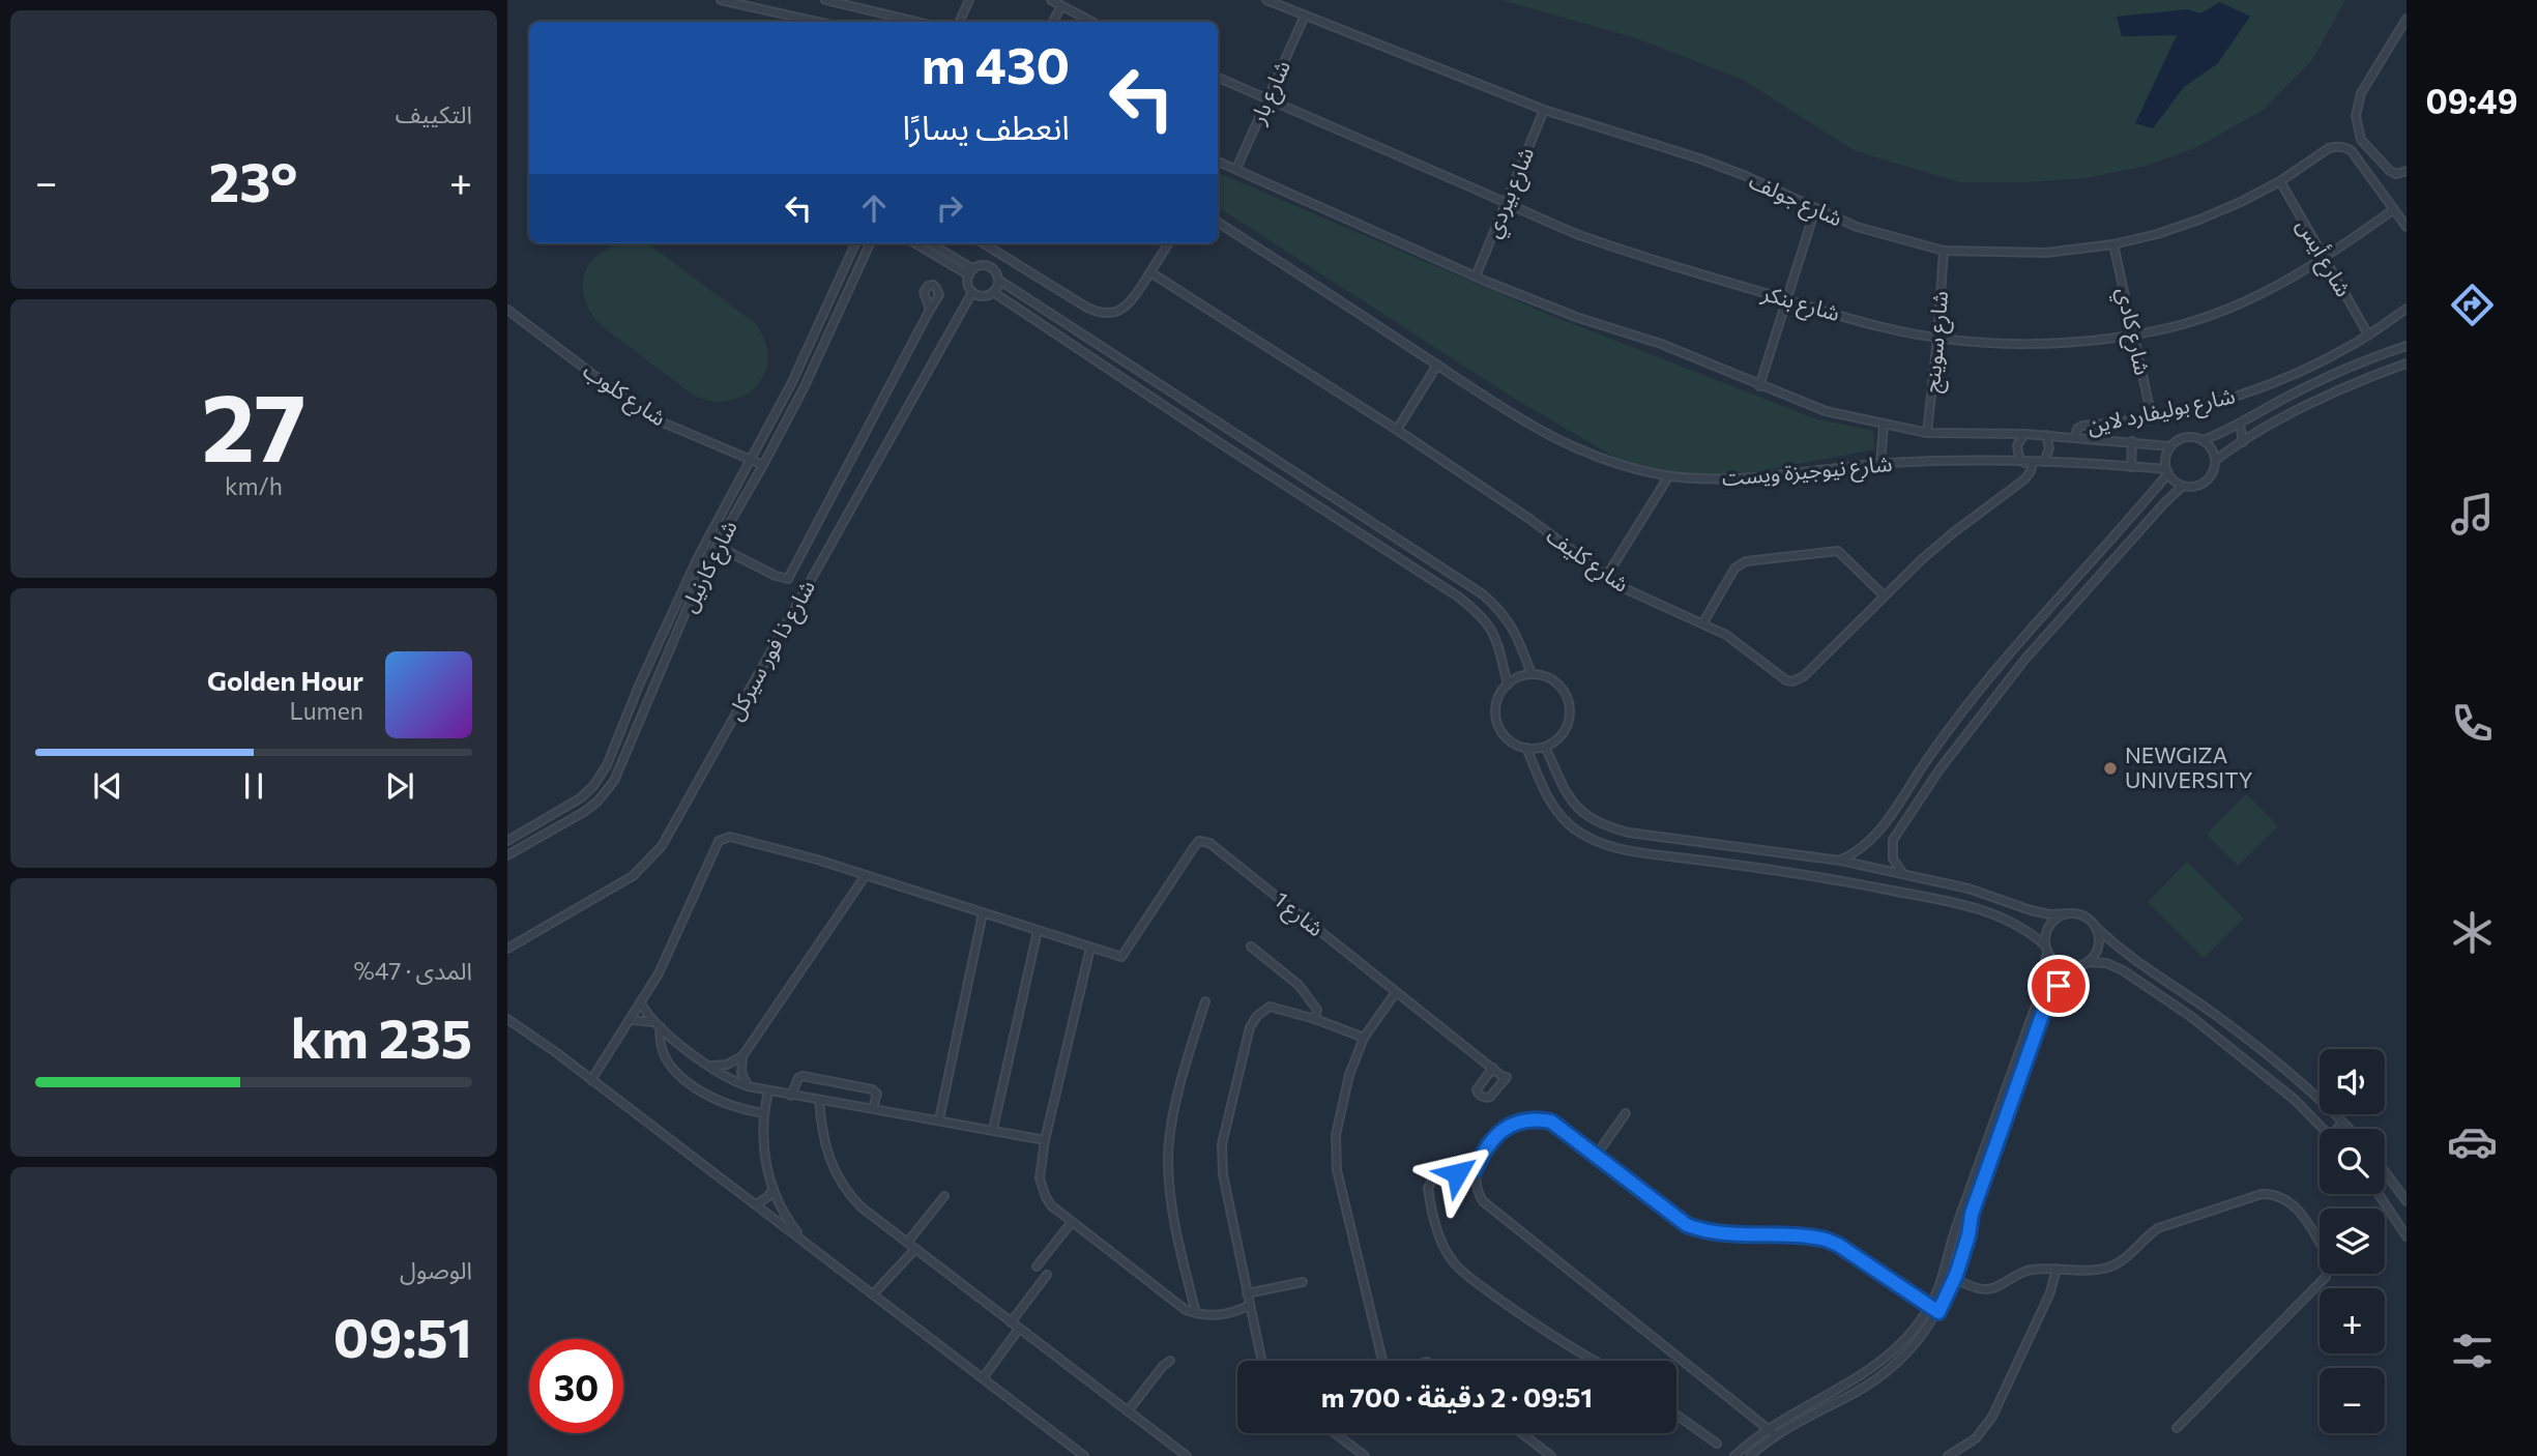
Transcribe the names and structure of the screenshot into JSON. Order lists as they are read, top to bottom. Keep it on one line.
{"streets":{"street":["شارع بار","شارع بيردي","شارع جولف","شارع أيس","شارع بنكر","شارع كادي","شارع سوينج","شارع كلوب","شارع بوليفارد لاين","شارع نيوجيزة ويست","شارع كليف","شارع كارنيل","شارع ذا فور سيركل","شارع 1"]},"crossings":[["شارع بار","شارع جولف"],["شارع بار","شارع بنكر"],["شارع بار","شارع نيوجيزة ويست"],["شارع بيردي","شارع جولف"],["شارع بيردي","شارع بنكر"],["شارع بيردي","شارع نيوجيزة ويست"],["شارع جولف","شارع أيس"],["شارع جولف","شارع بنكر"],["شارع جولف","شارع كادي"],["شارع جولف","شارع سوينج"],["شارع أيس","شارع بنكر"],["شارع أيس","شارع بوليفارد لاين"],["شارع بنكر","شارع كادي"],["شارع بنكر","شارع سوينج"],["شارع كادي","شارع بوليفارد لاين"],["شارع سوينج","شارع نيوجيزة ويست"],["شارع كلوب","شارع كارنيل"],["شارع بوليفارد لاين","شارع نيوجيزة ويست"],["شارع نيوجيزة ويست","شارع كليف"]],"places":["NEWGIZA UNIVERSITY"],"page":{"tabs":"09:49","tile":["التكييف",["27","km/h"],["المدى · 47%","235 km"],["الوصول","09:51"]],"turn":["430 m","انعطف يسارًا"],"heat":["−","23°","+"],"song":["Golden Hour","Lumen"],"map_buttons":["+","−"],"limit":"30","trip":"09:51 · 2 دقيقة · 700 m"}}
